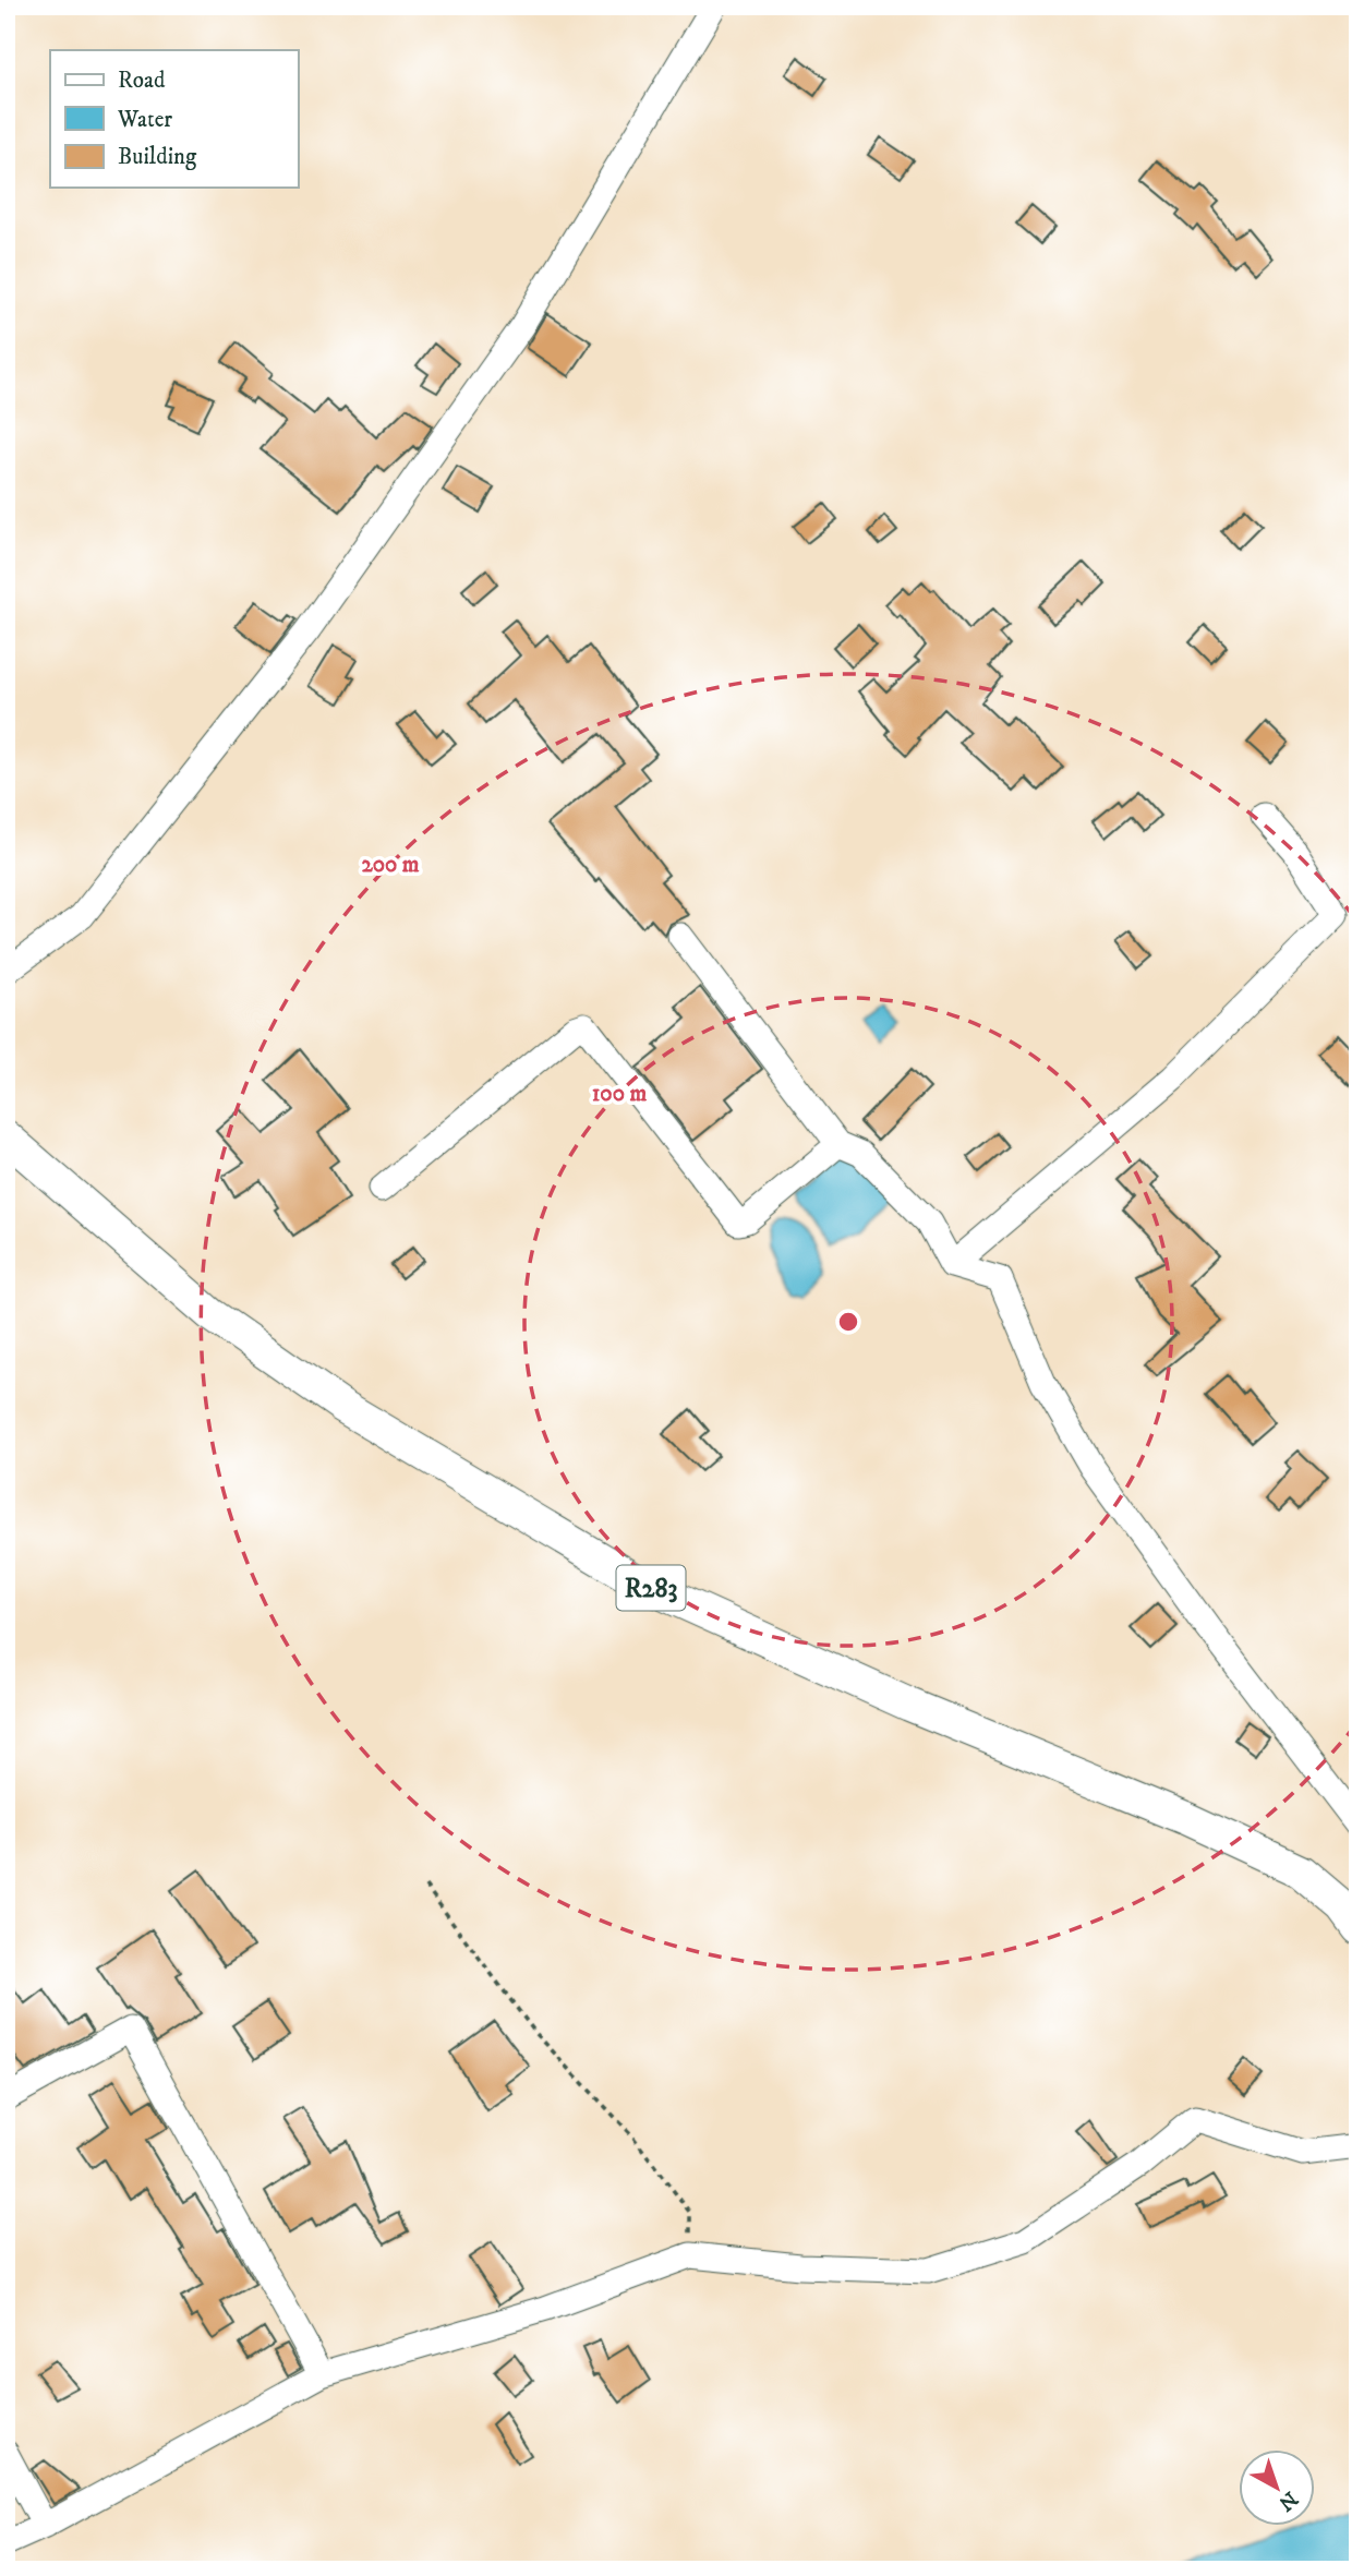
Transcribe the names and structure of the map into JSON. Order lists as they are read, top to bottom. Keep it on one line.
{"streets":{"main road":["R283"]},"legend":["Road","Water","Building"],"north":"bottom right","rings":["200 m","100 m"]}
